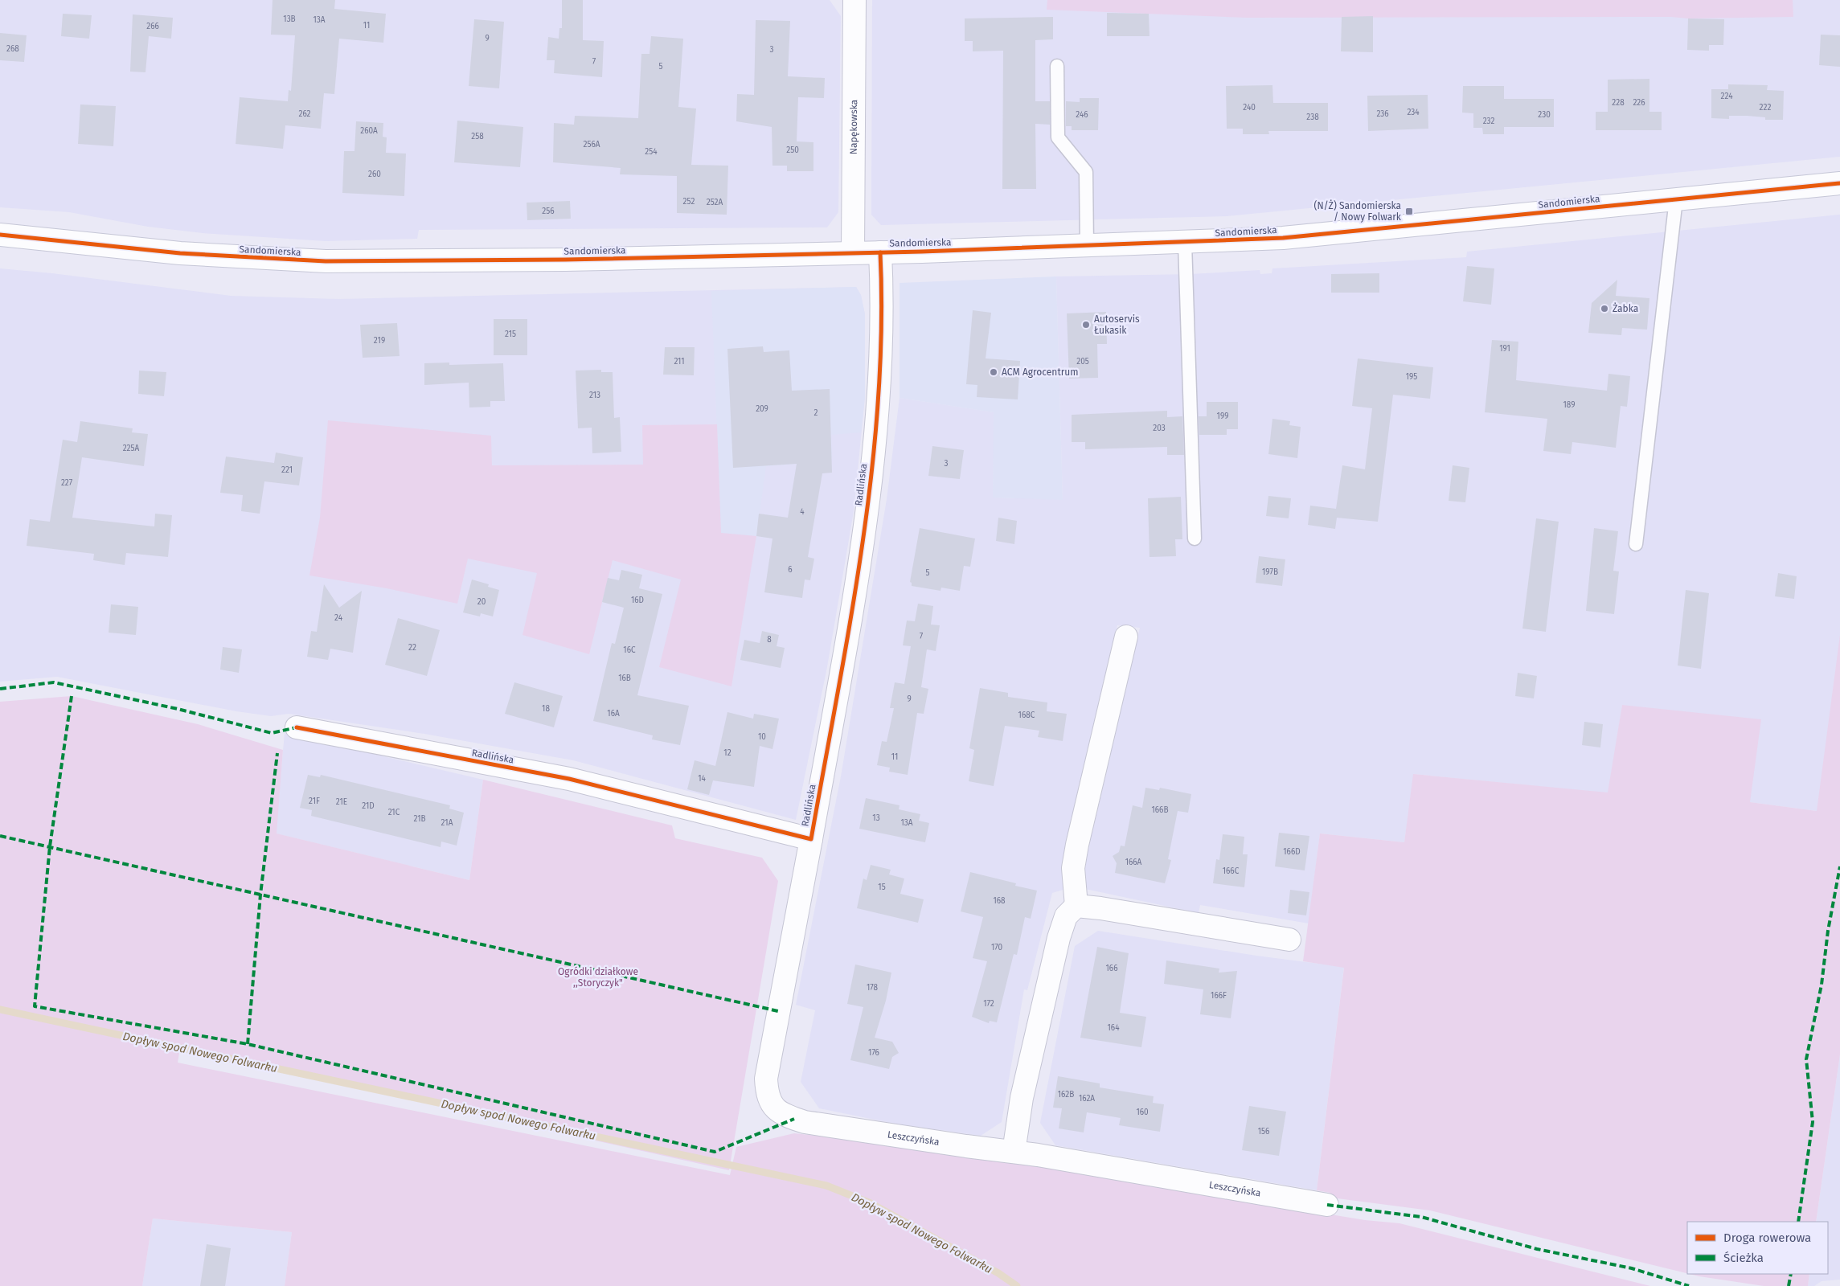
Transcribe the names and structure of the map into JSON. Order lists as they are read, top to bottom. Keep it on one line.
{"streets":{"street":["Napękowska","Sandomierska","Radlińska","Leszczyńska"]},"crossings":[["Napękowska","Sandomierska"],["Sandomierska","Radlińska"],["Radlińska","Leszczyńska"]],"water":["Dopływ spod Nowego Folwarku"],"parks":["Ogródki działkowe ,,Storyczyk\""],"places":{"transit":["(N/Ż) Sandomierska / Nowy Folwark"],"other":["Żabka","Autoservis Łukasik","ACM Agrocentrum"]},"house_numbers":["13B","13A","11","266","9","268","3","7","5","224","228","226","240","222","234","262","236","246","230","238","232","260A","258","256A","250","254","260","252","252A","256","215","219","191","211","205","195","213","189","209","2","199","203","225A","3","221","227","4","6","197B","5","16D","20","24","7","8","22","16C","16B","9","18","16A","168C","10","12","11","14","21F","21E","21D","166B","21C","13","21B","21A","13A","166D","166A","166C","15","168","170","166","178","166F","172","164","176","162B","162A","160","156"],"legend":["Droga rowerowa","Ścieżka"]}
